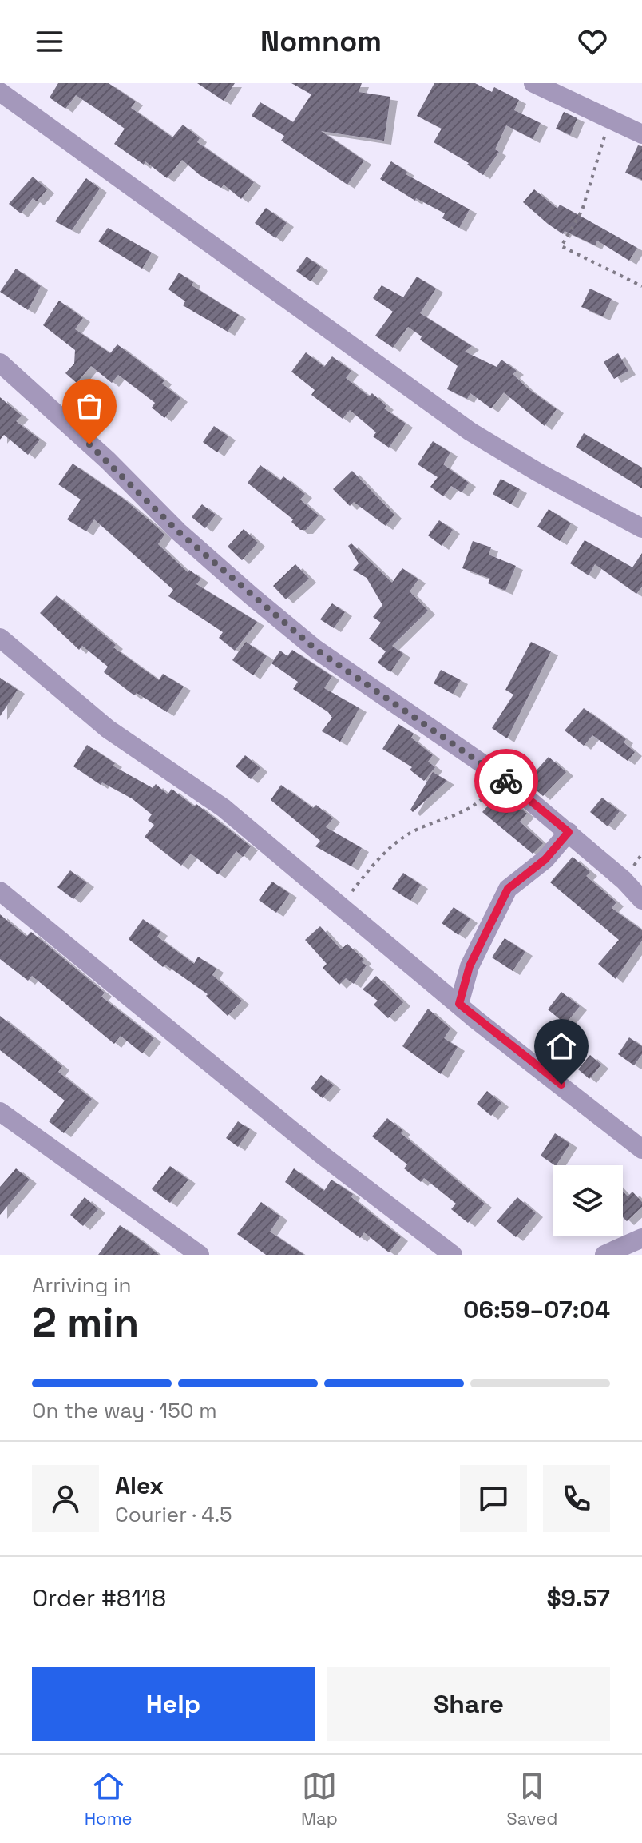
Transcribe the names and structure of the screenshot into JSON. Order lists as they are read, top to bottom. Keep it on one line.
{"page":{"header":"Nomnom","heading":["2 min","Arriving in","06:59–07:04"],"panel":["Alex","Courier · 4.5","Order #8118","$9.57"],"bar":"On the way · 150 m","buttons":["Help","Share"],"tabs":["Home","Map","Saved"]}}
